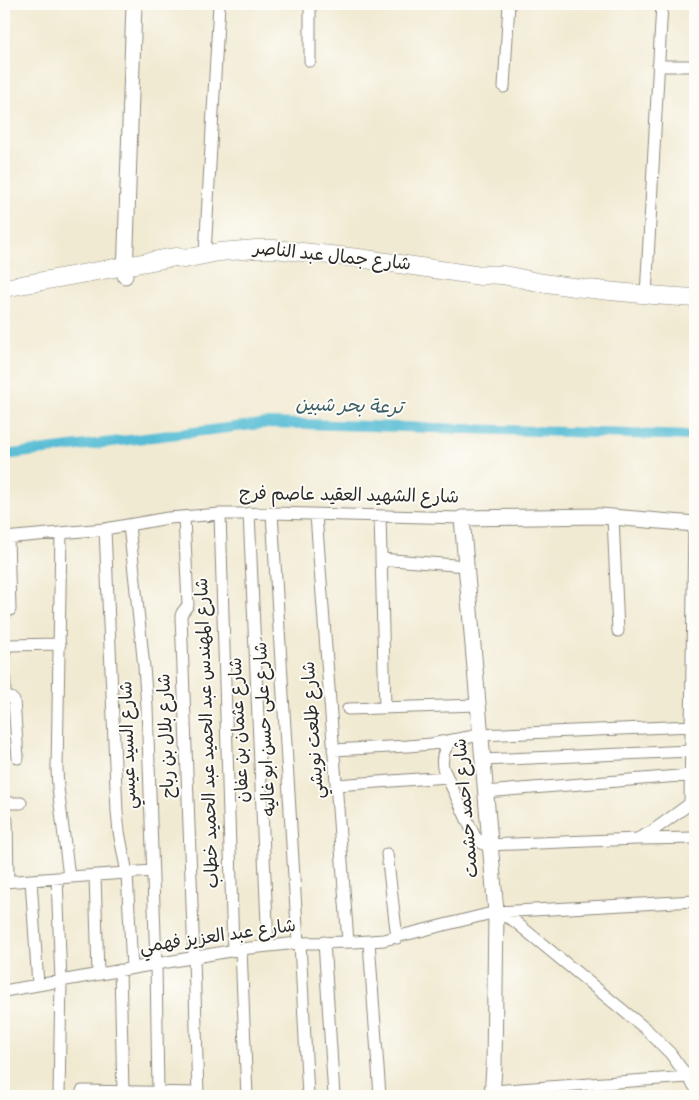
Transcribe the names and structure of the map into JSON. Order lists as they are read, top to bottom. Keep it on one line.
{"streets":{"main road":["شارع جمال عبد الناصر"],"street":["شارع الشهيد العقيد عاصم فرج","شارع على حسن ابو غاليه","شارع عثمان بن عفان","شارع طلعت نويشي","شارع المهندس عبد الحميد عبد الحميد خطاب","شارع بلال بن رباح","شارع السيد عيسي","شارع احمد حشمت","شارع عبد العزيز فهمي"]},"crossings":[["شارع الشهيد العقيد عاصم فرج","شارع على حسن ابو غاليه"],["شارع الشهيد العقيد عاصم فرج","شارع عثمان بن عفان"],["شارع الشهيد العقيد عاصم فرج","شارع طلعت نويشي"],["شارع الشهيد العقيد عاصم فرج","شارع المهندس عبد الحميد عبد الحميد خطاب"],["شارع الشهيد العقيد عاصم فرج","شارع بلال بن رباح"],["شارع الشهيد العقيد عاصم فرج","شارع السيد عيسي"],["شارع الشهيد العقيد عاصم فرج","شارع احمد حشمت"],["شارع على حسن ابو غاليه","شارع عبد العزيز فهمي"],["شارع عثمان بن عفان","شارع عبد العزيز فهمي"],["شارع طلعت نويشي","شارع عبد العزيز فهمي"],["شارع المهندس عبد الحميد عبد الحميد خطاب","شارع عبد العزيز فهمي"],["شارع بلال بن رباح","شارع عبد العزيز فهمي"],["شارع السيد عيسي","شارع عبد العزيز فهمي"],["شارع احمد حشمت","شارع عبد العزيز فهمي"]],"water":["ترعة بحر شبين"]}
